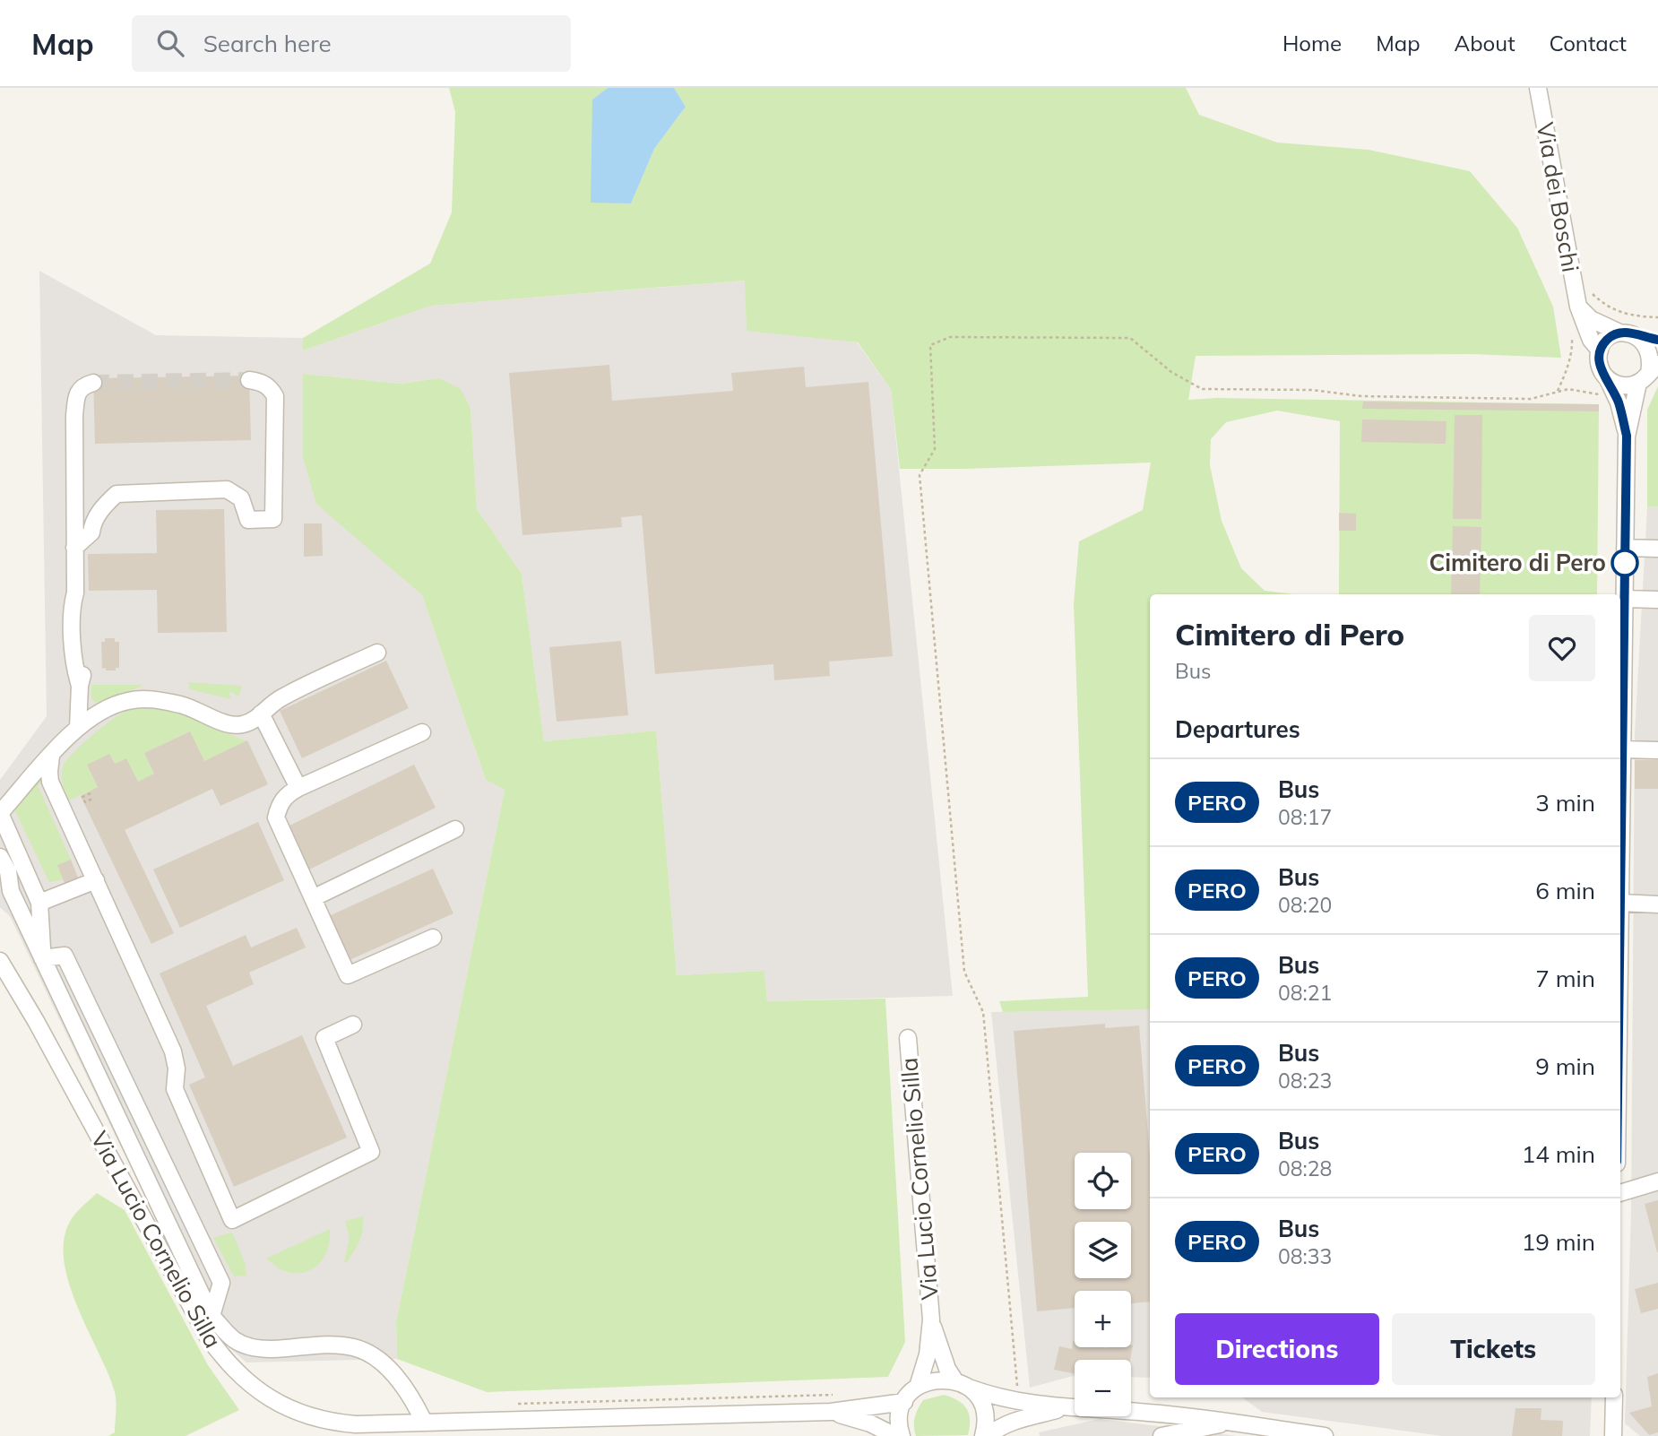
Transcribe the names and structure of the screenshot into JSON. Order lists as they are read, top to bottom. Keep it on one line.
{"streets":{"street":["Via dei Boschi","Via Lucio Cornelio Silla"]},"places":["Cimitero di Pero"],"lines":["bus line PERO"],"page":{"header":"Map","search":"Search here","nav":["Home","Map","About","Contact"],"heading":[["Cimitero di Pero","Bus"],"Departures"],"list":[{"mark":"PERO","name":"Bus","note":"08:17","value":"3 min"},{"mark":"PERO","name":"Bus","note":"08:20","value":"6 min"},{"mark":"PERO","name":"Bus","note":"08:21","value":"7 min"},{"mark":"PERO","name":"Bus","note":"08:23","value":"9 min"},{"mark":"PERO","name":"Bus","note":"08:28","value":"14 min"},{"mark":"PERO","name":"Bus","note":"08:33","value":"19 min"}],"map_buttons":["+","−"],"buttons":["Directions","Tickets"]}}
